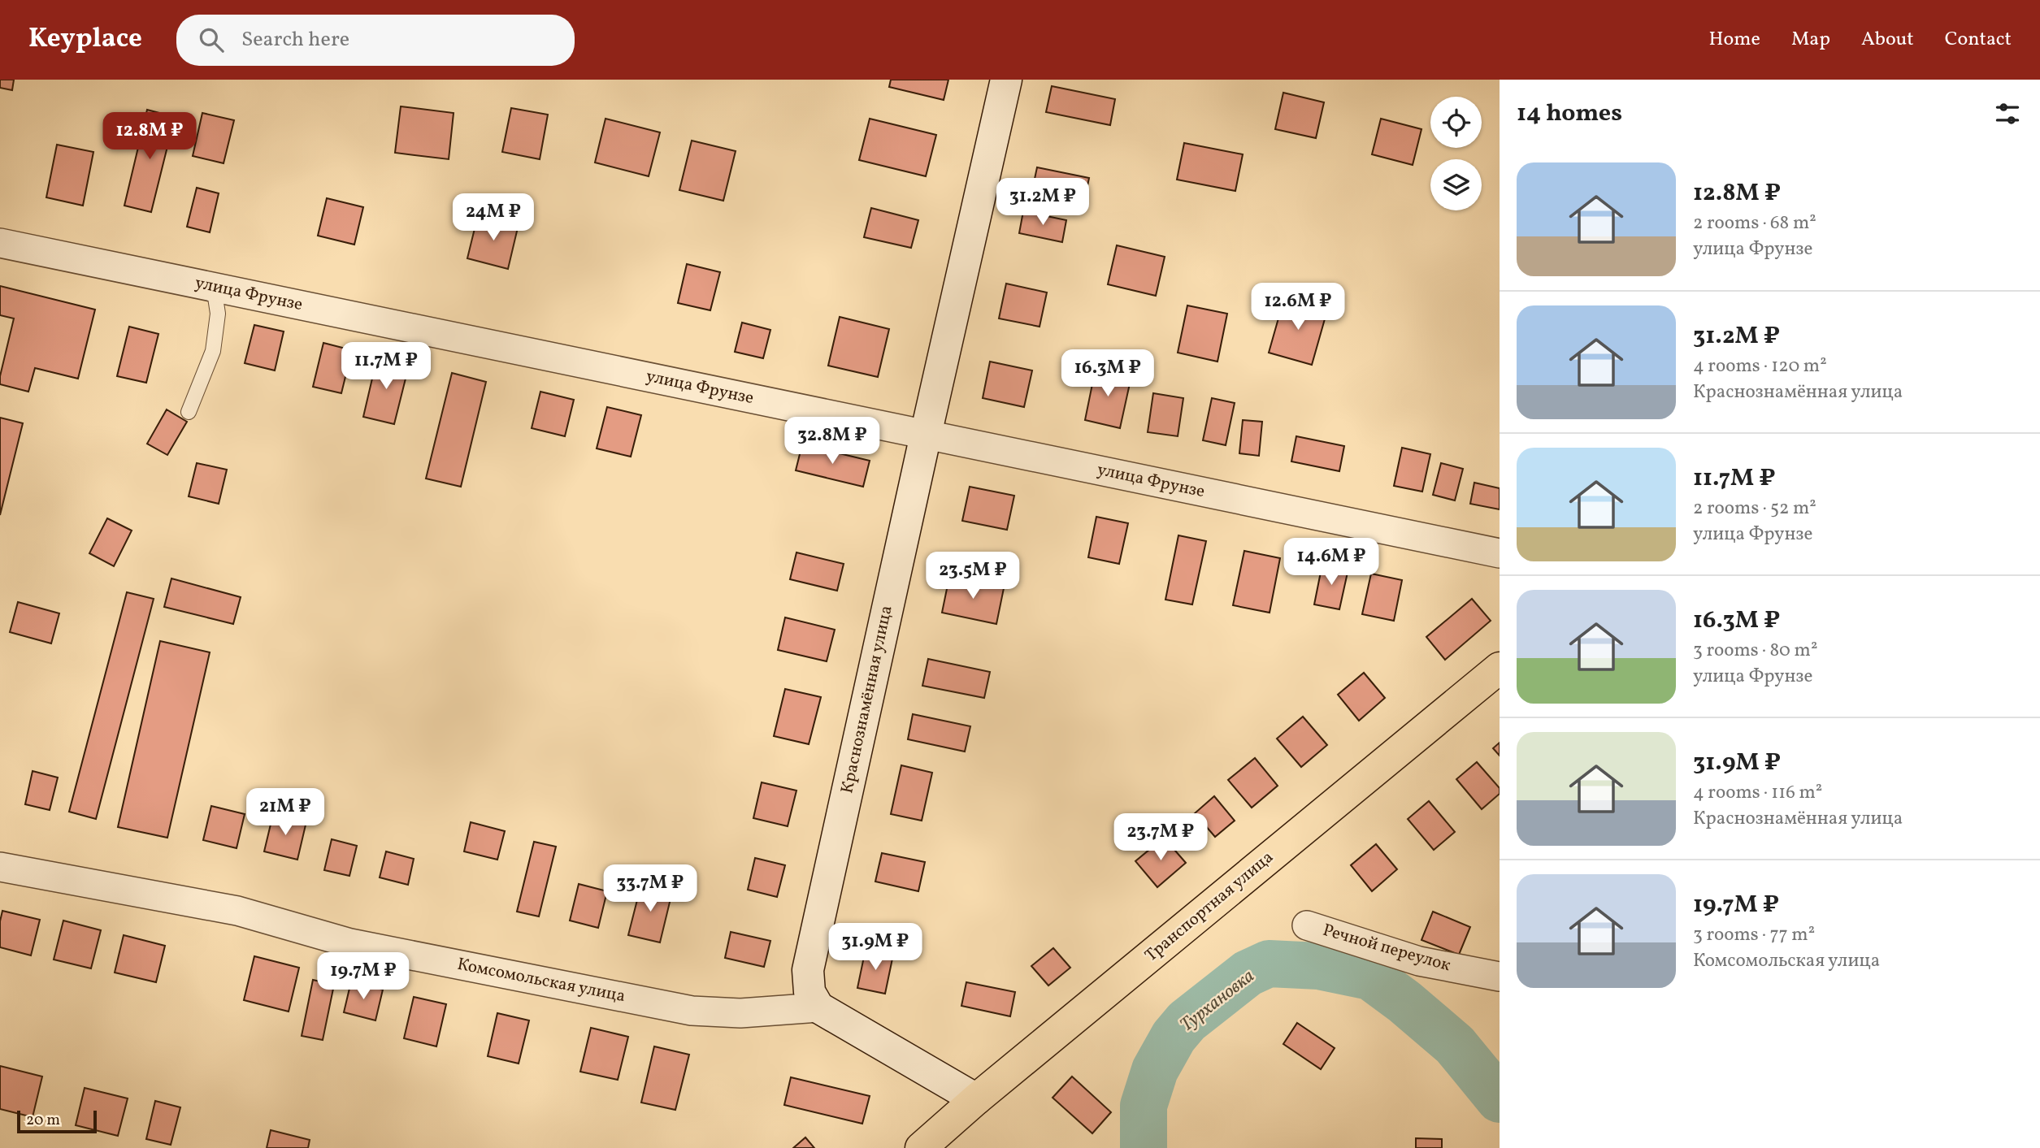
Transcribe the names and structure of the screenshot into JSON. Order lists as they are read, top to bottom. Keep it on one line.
{"streets":{"main road":["Транспортная улица"],"street":["улица Фрунзе","Краснознамённая улица","Речной переулок","Комсомольская улица"]},"crossings":[["улица Фрунзе","Краснознамённая улица"],["Краснознамённая улица","Комсомольская улица"]],"water":["Турхановка"],"scale_bar":"20 m","page":{"header":"Keyplace","search":"Search here","nav":["Home","Map","About","Contact"],"heading":"14 homes","price":["12.8M ₽","31.2M ₽","24M ₽","12.6M ₽","11.7M ₽","16.3M ₽","32.8M ₽","14.6M ₽","23.5M ₽","21M ₽","23.7M ₽","33.7M ₽","31.9M ₽","19.7M ₽"],"list":[{"name":"12.8M ₽","note":"2 rooms · 68 m² · улица Фрунзе"},{"name":"31.2M ₽","note":"4 rooms · 120 m² · Краснознамённая улица"},{"name":"11.7M ₽","note":"2 rooms · 52 m² · улица Фрунзе"},{"name":"16.3M ₽","note":"3 rooms · 80 m² · улица Фрунзе"},{"name":"31.9M ₽","note":"4 rooms · 116 m² · Краснознамённая улица"},{"name":"19.7M ₽","note":"3 rooms · 77 m² · Комсомольская улица"}],"scale":"20 m"}}
